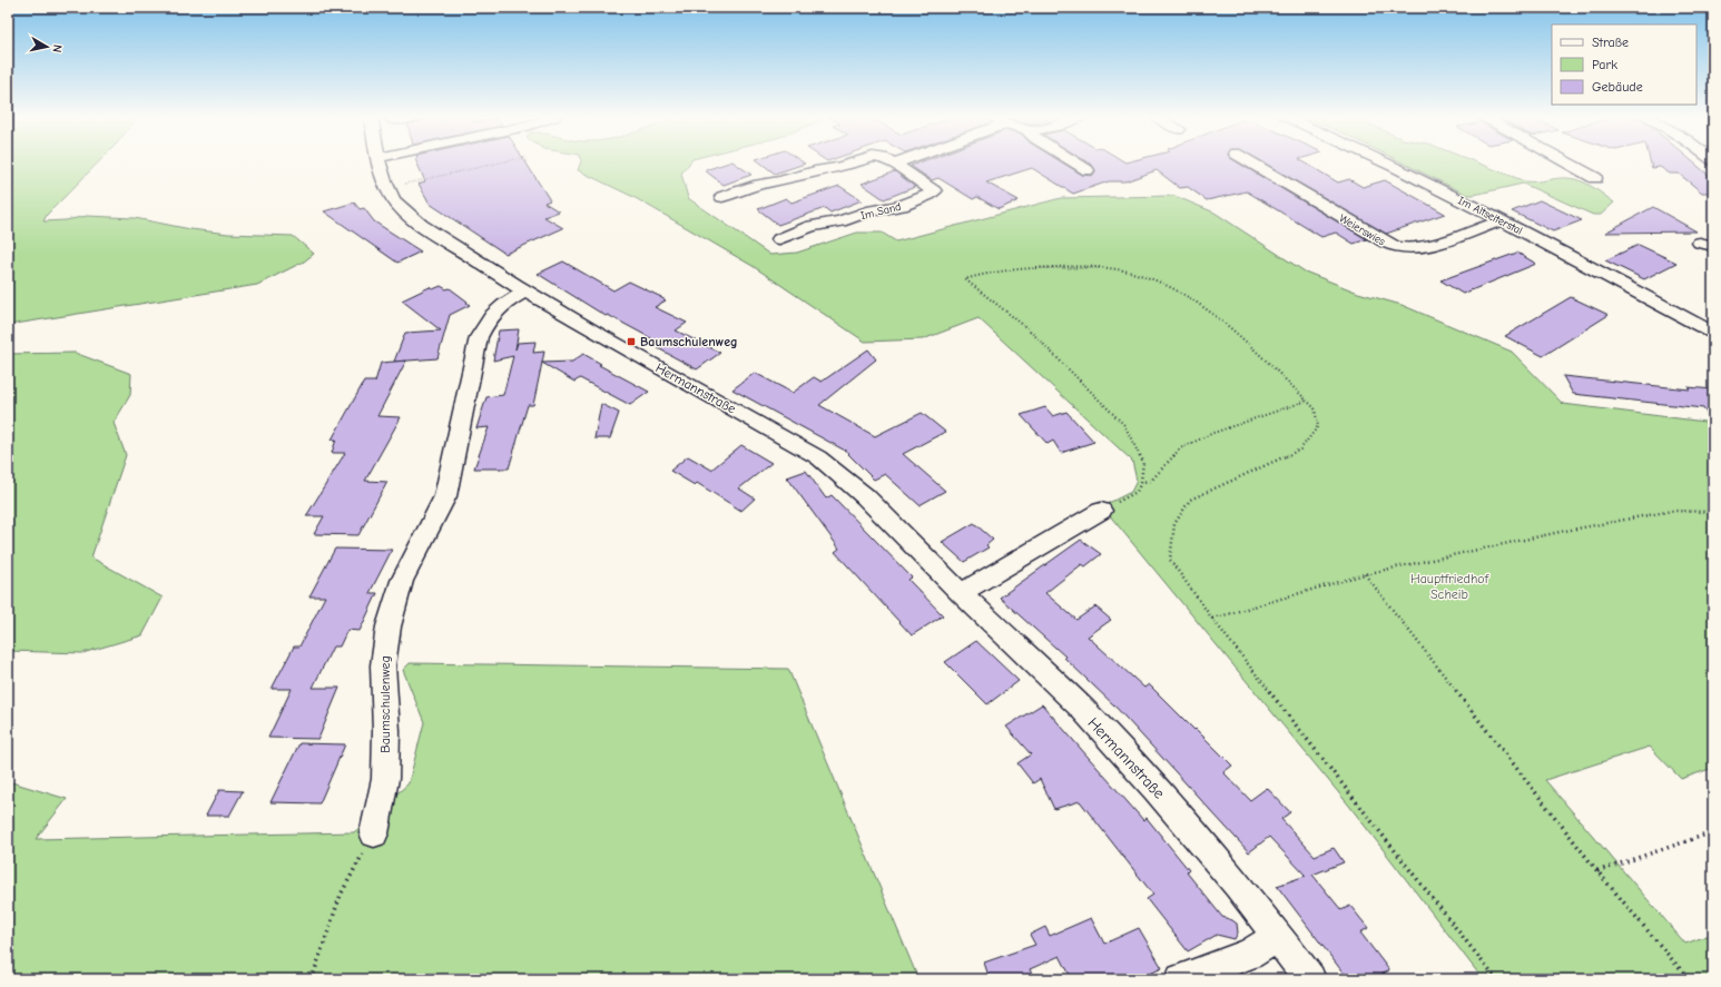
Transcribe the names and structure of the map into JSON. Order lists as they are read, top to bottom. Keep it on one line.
{"streets":{"street":["Im Sand","Im Altseiterstal","Weierswies","Hermannstraße","Baumschulenweg"]},"crossings":[["Im Altseiterstal","Weierswies"],["Hermannstraße","Baumschulenweg"]],"parks":["Hauptfriedhof Scheib"],"places":{"transit":["Baumschulenweg"]},"legend":["Straße","Park","Gebäude"],"north":"right"}
